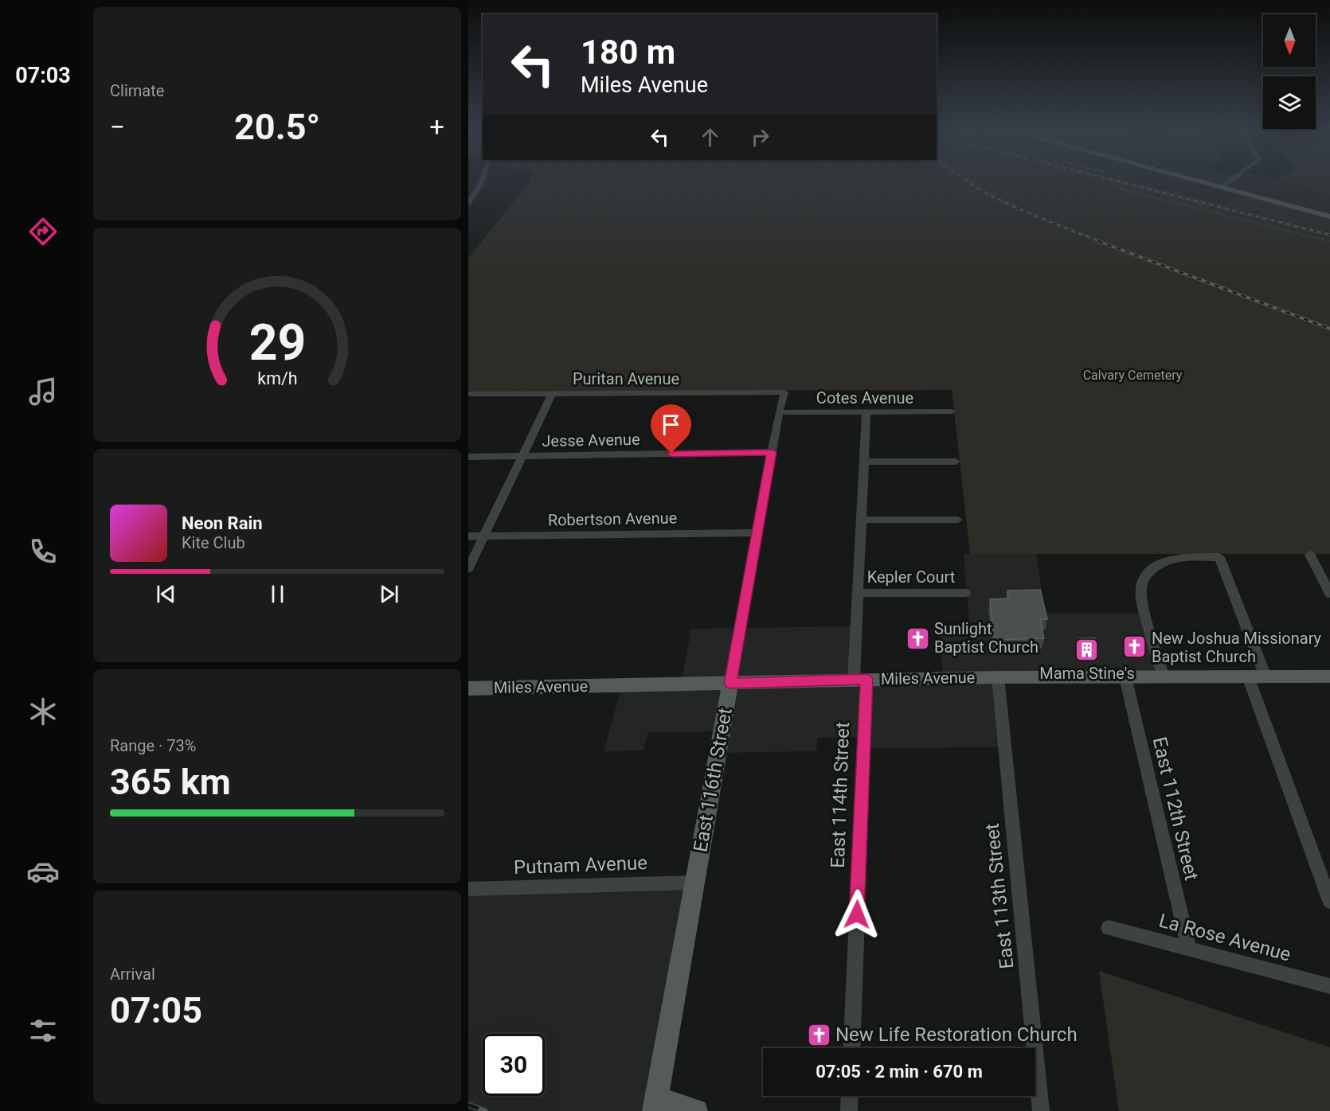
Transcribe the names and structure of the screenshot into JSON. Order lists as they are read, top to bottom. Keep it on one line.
{"streets":{"main road":["Miles Avenue","East 116th Street"],"street":["Puritan Avenue","Cotes Avenue","Jesse Avenue","Robertson Avenue","Kepler Court","East 114th Street","East 112th Street","Putnam Avenue","East 113th Street","La Rose Avenue"]},"crossings":[["Puritan Avenue","East 116th Street"],["Cotes Avenue","East 116th Street"],["Cotes Avenue","East 114th Street"],["Jesse Avenue","East 116th Street"],["Robertson Avenue","East 116th Street"],["Kepler Court","East 114th Street"],["Miles Avenue","East 116th Street"],["Miles Avenue","East 114th Street"],["Miles Avenue","East 112th Street"],["Miles Avenue","East 113th Street"],["East 116th Street","Putnam Avenue"],["East 112th Street","La Rose Avenue"]],"parks":["Calvary Cemetery"],"places":{"church":["Sunlight Baptist Church","New Joshua Missionary Baptist Church","New Life Restoration Church"],"building":["Mama Stine's"]},"north":"bottom","page":{"tabs":"07:03","tile":["Climate",["Range · 73%","365 km"],["Arrival","07:05"]],"turn":["180 m","Miles Avenue"],"heat":["−","20.5°","+"],"song":["Neon Rain","Kite Club"],"limit":"30","trip":"07:05 · 2 min · 670 m","gauge":["29","km/h"]}}
